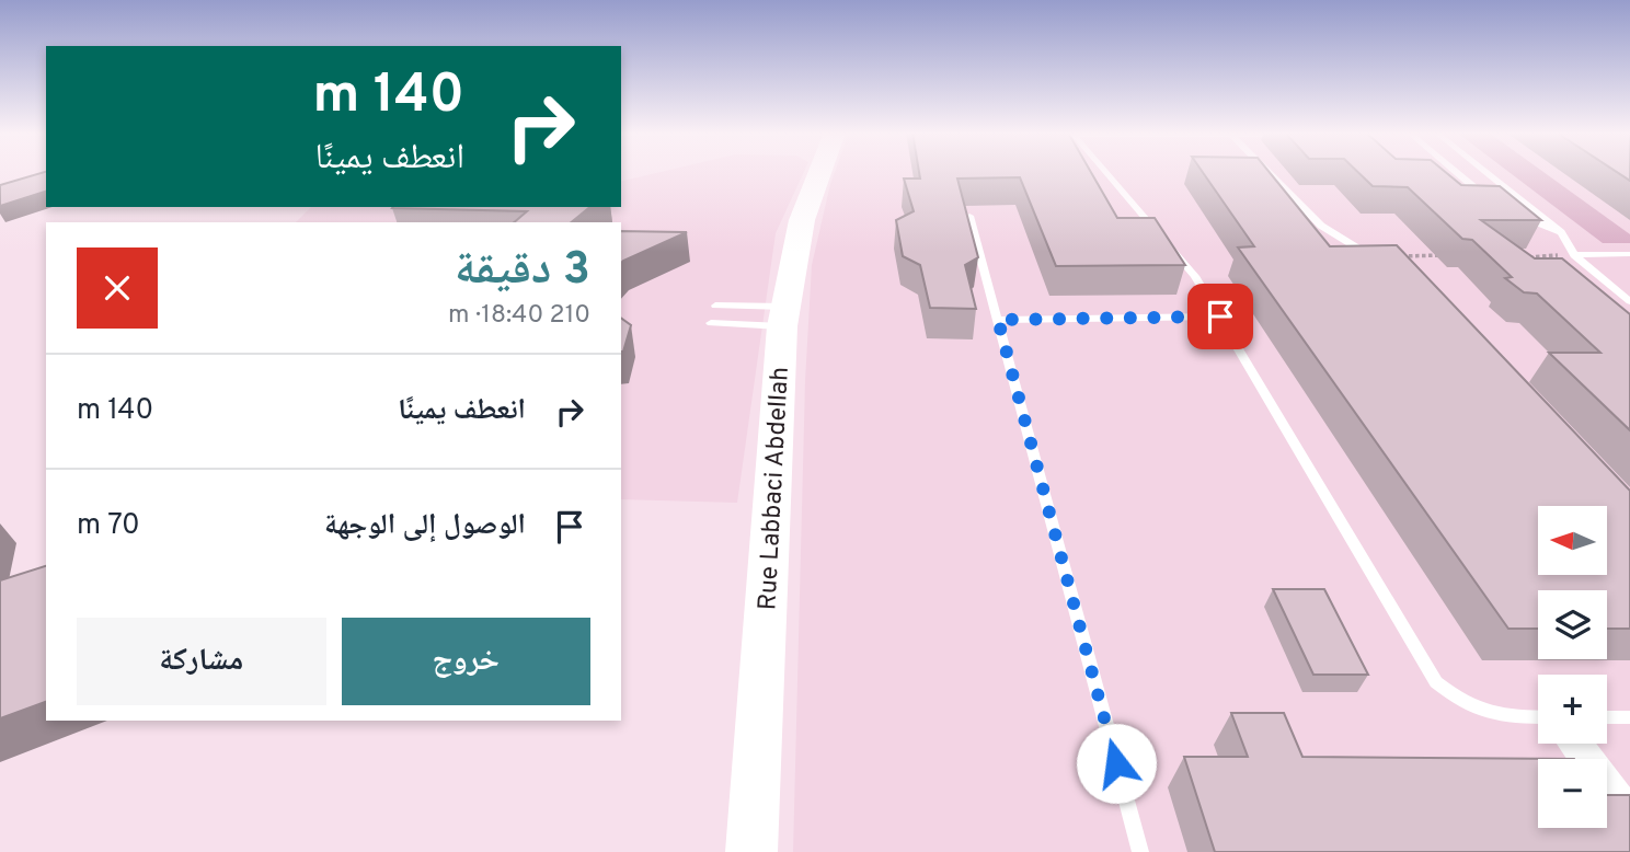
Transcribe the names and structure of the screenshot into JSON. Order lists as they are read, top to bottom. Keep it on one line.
{"streets":{"street":["Rue Labbaci Abdellah"]},"north":"left","page":{"turn":["140 m","انعطف يمينًا"],"heading":["3 دقيقة","210 m · 18:40"],"list":[{"name":"انعطف يمينًا","value":"140 m"},{"name":"الوصول إلى الوجهة","value":"70 m"}],"map_buttons":["+","−"],"buttons":["خروج","مشاركة"]}}
